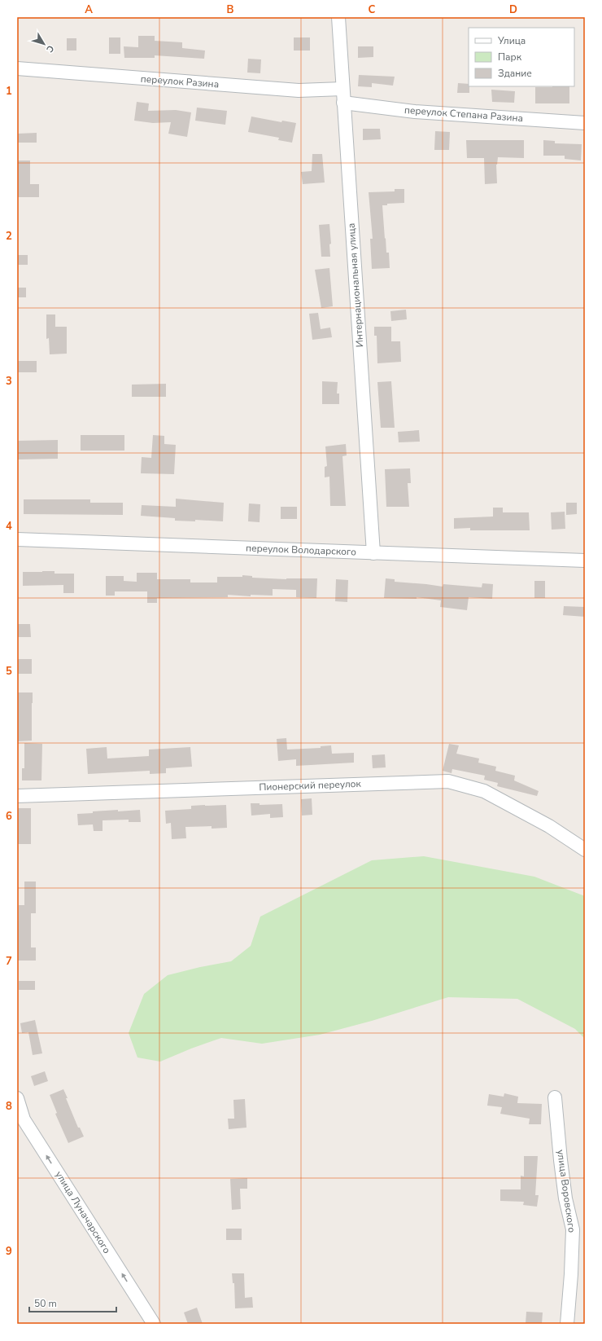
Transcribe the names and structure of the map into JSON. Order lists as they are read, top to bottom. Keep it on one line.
{"streets":{"street":["переулок Разина","переулок Степана Разина","Интернациональная улица","переулок Володарского","Пионерский переулок","улица Воровского","улица Луначарского"]},"crossings":[["переулок Разина","Интернациональная улица"],["переулок Степана Разина","Интернациональная улица"],["Интернациональная улица","переулок Володарского"]],"one_way":["улица Луначарского"],"legend":["Улица","Парк","Здание"],"scale_bar":"50 m","north":"bottom right","grid":{"columns":["A","B","C","D"],"rows":["1","2","3","4","5","6","7","8","9"]}}
